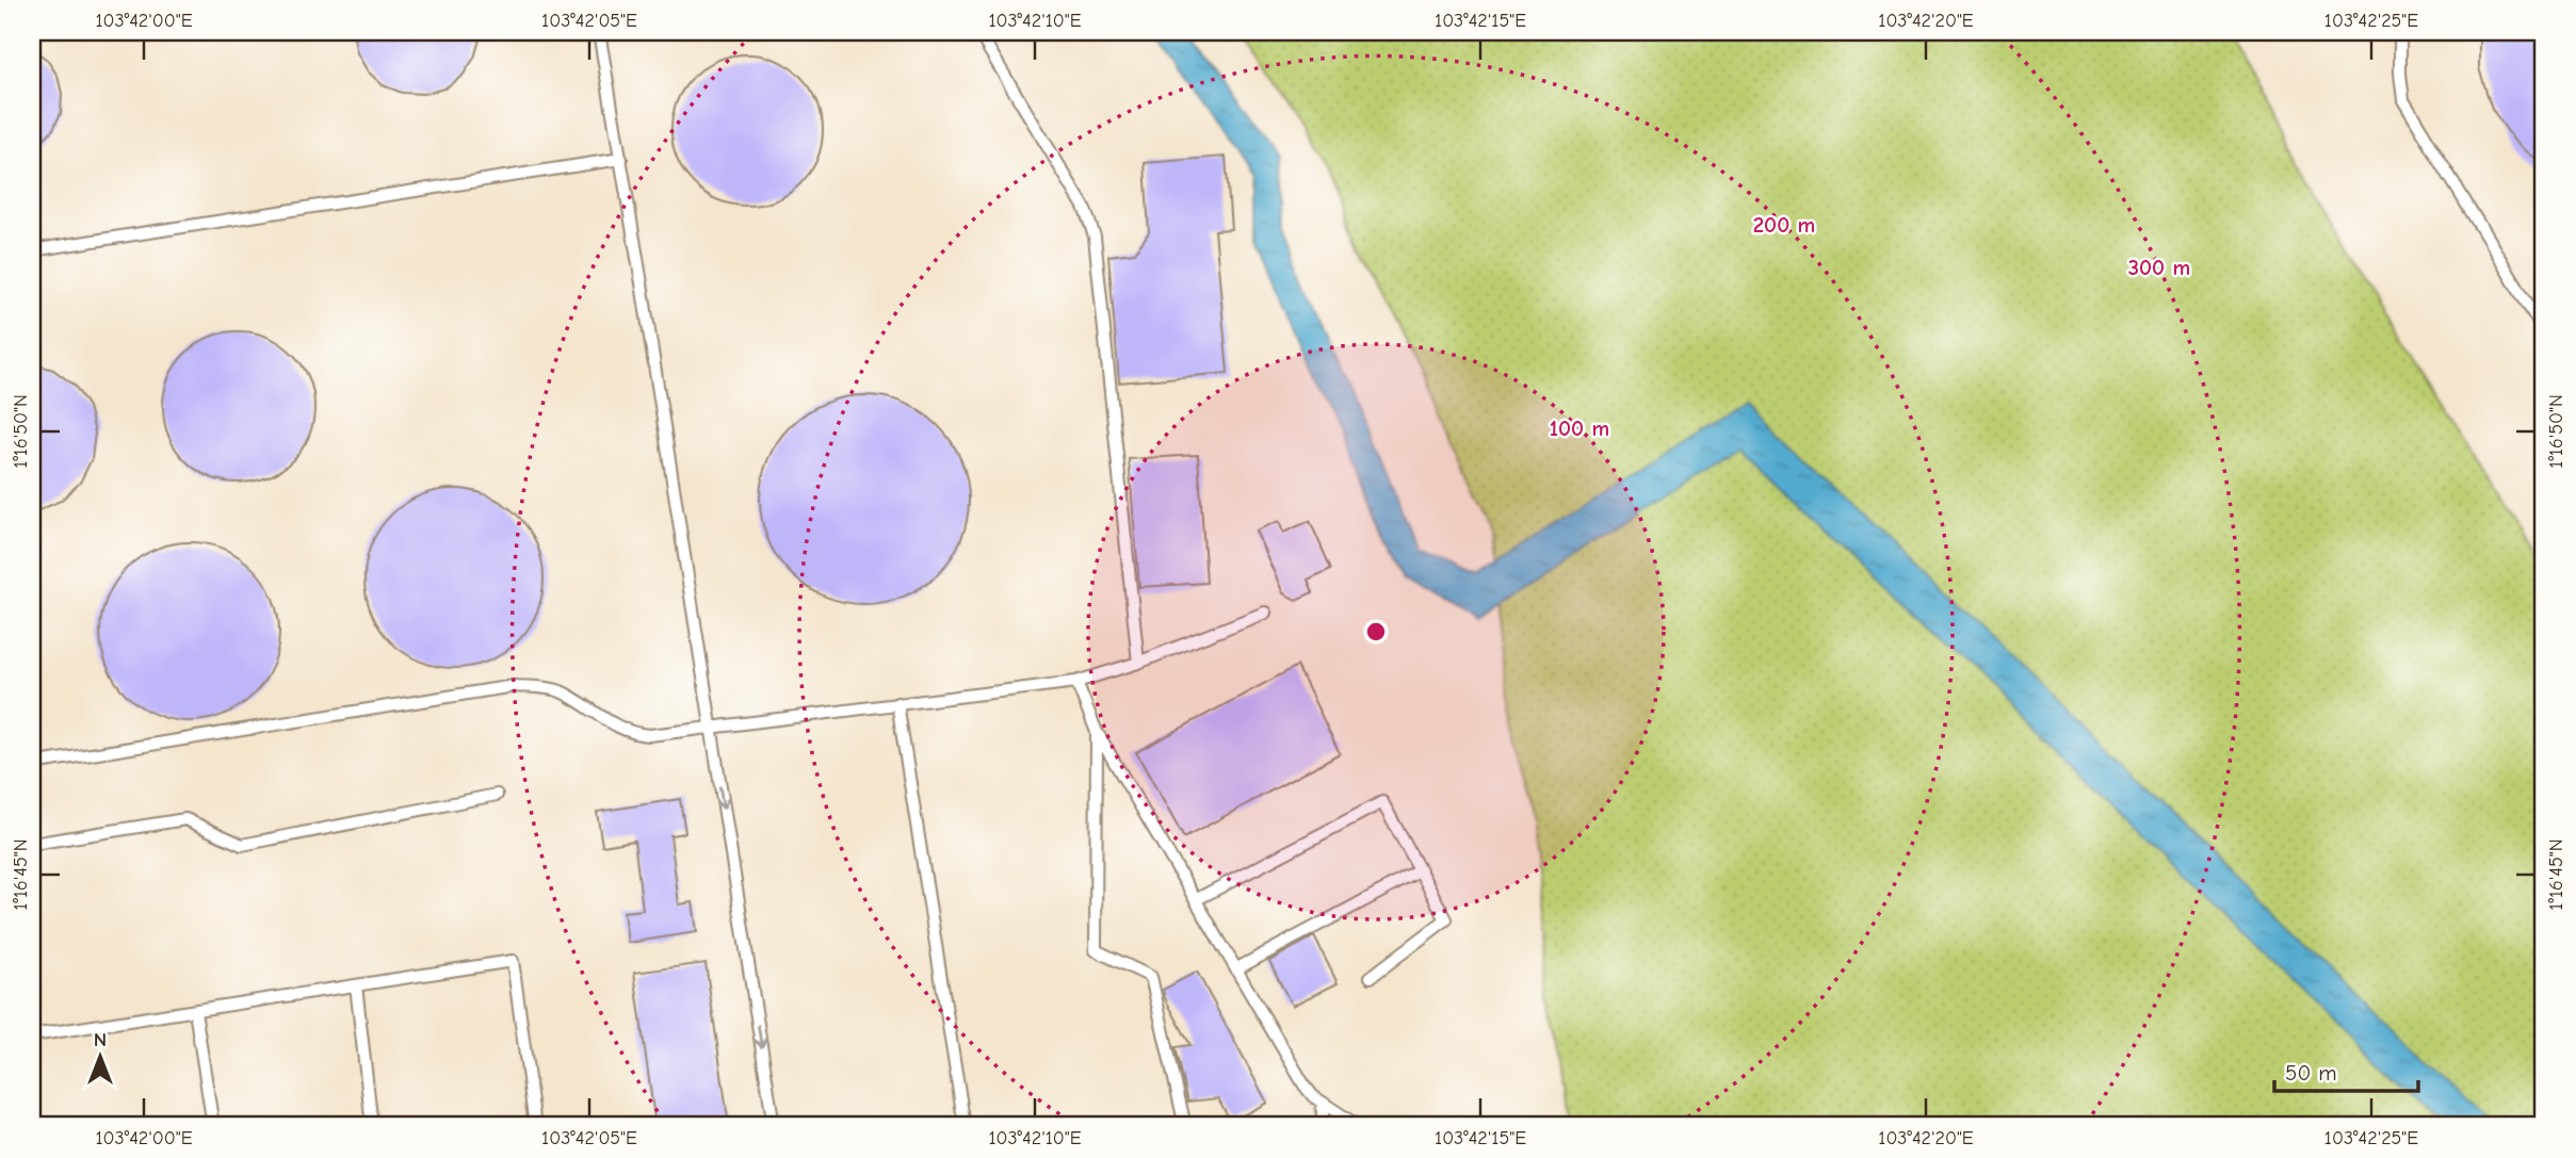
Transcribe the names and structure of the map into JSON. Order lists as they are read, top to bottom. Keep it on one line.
{"scale_bar":"50 m","north":"top","coordinates":["103°42'00\"E","103°42'05\"E","103°42'10\"E","103°42'15\"E","103°42'20\"E","103°42'25\"E","1°16'50\"N","1°16'45\"N"],"rings":["200 m","300 m","100 m"]}
